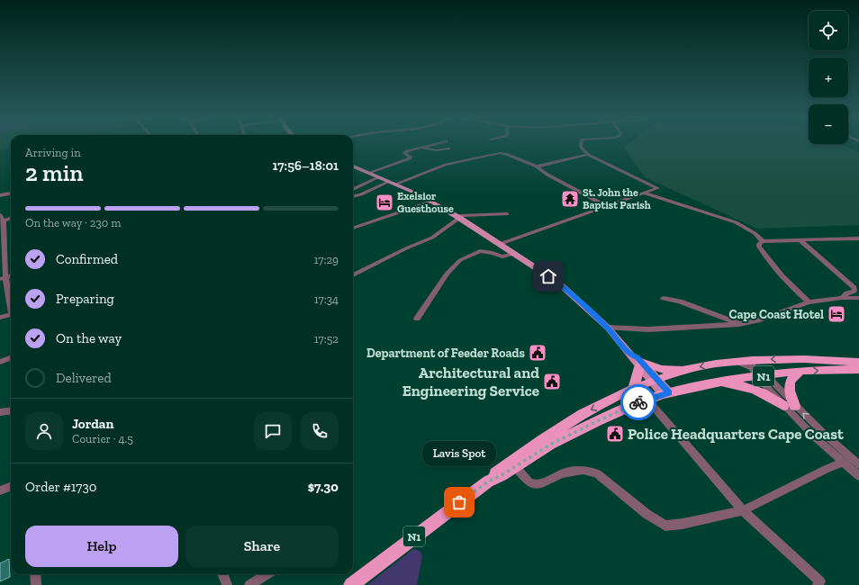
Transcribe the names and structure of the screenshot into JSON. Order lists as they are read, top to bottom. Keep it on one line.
{"streets":{"highway":["N1"]},"places":{"temple":["St. John the Baptist Parish"],"hotel":["Exelsior Guesthouse","Cape Coast Hotel"],"public building":["Department of Feeder Roads","Architectural and Engineering Service","Police Headquarters Cape Coast"],"other":["Lavis Spot"]},"page":{"map_buttons":["+","−"],"heading":["2 min","Arriving in","17:56–18:01"],"panel":["Jordan","Courier · 4.5","Order #1730","$7.30"],"bar":"On the way · 230 m","list":[["Confirmed","17:29"],["Preparing","17:34"],["On the way","17:52"],"Delivered"],"bubble":"Lavis Spot","buttons":["Help","Share"]}}
